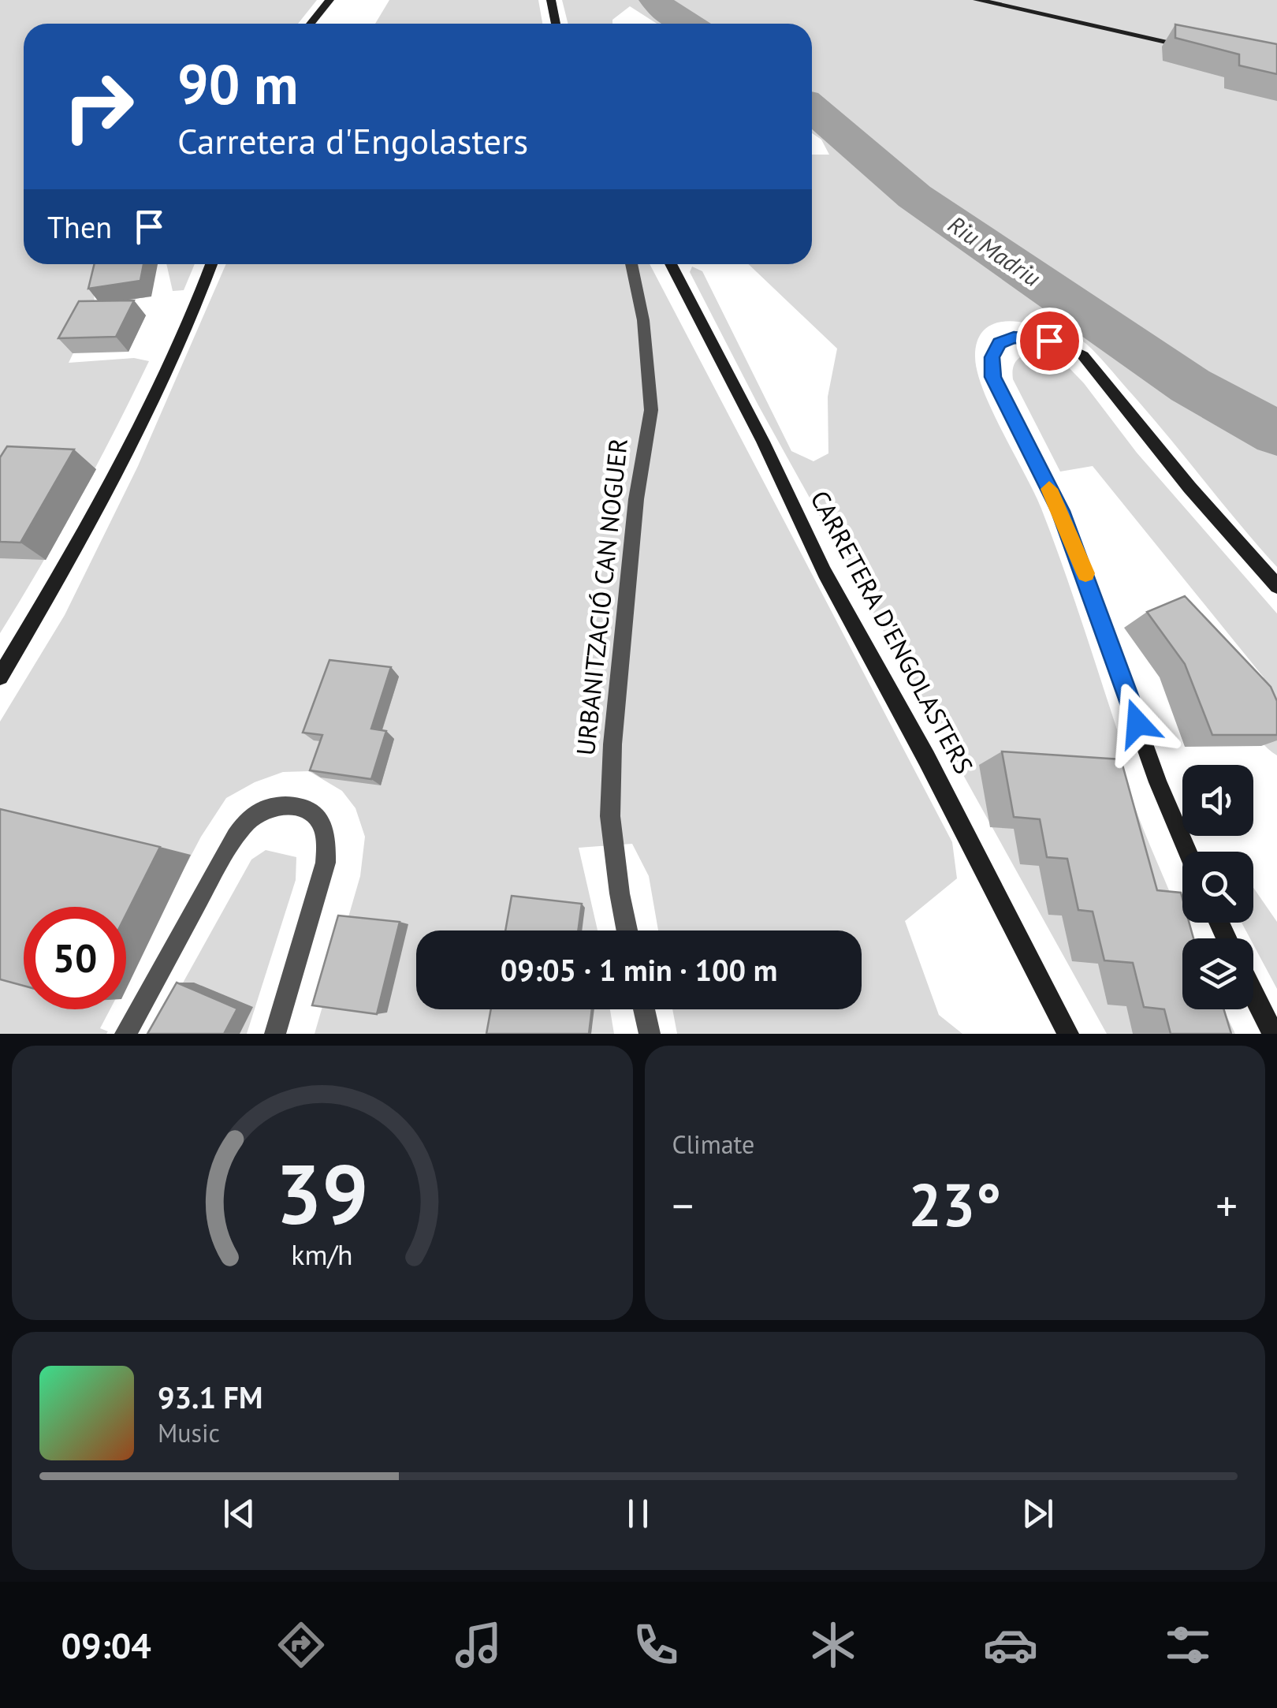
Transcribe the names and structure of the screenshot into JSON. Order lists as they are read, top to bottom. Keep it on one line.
{"streets":{"main road":["CARRETERA D'ENGOLASTERS"],"street":["URBANITZACIÓ CAN NOGUER"]},"water":["Riu Madriu"],"page":{"turn":["90 m","Carretera d'Engolasters"],"then":"Then","limit":"50","trip":"09:05 · 1 min · 100 m","tile":"Climate","heat":["−","23°","+"],"song":["93.1 FM","Music"],"tabs":"09:04","gauge":["39","km/h"]}}
